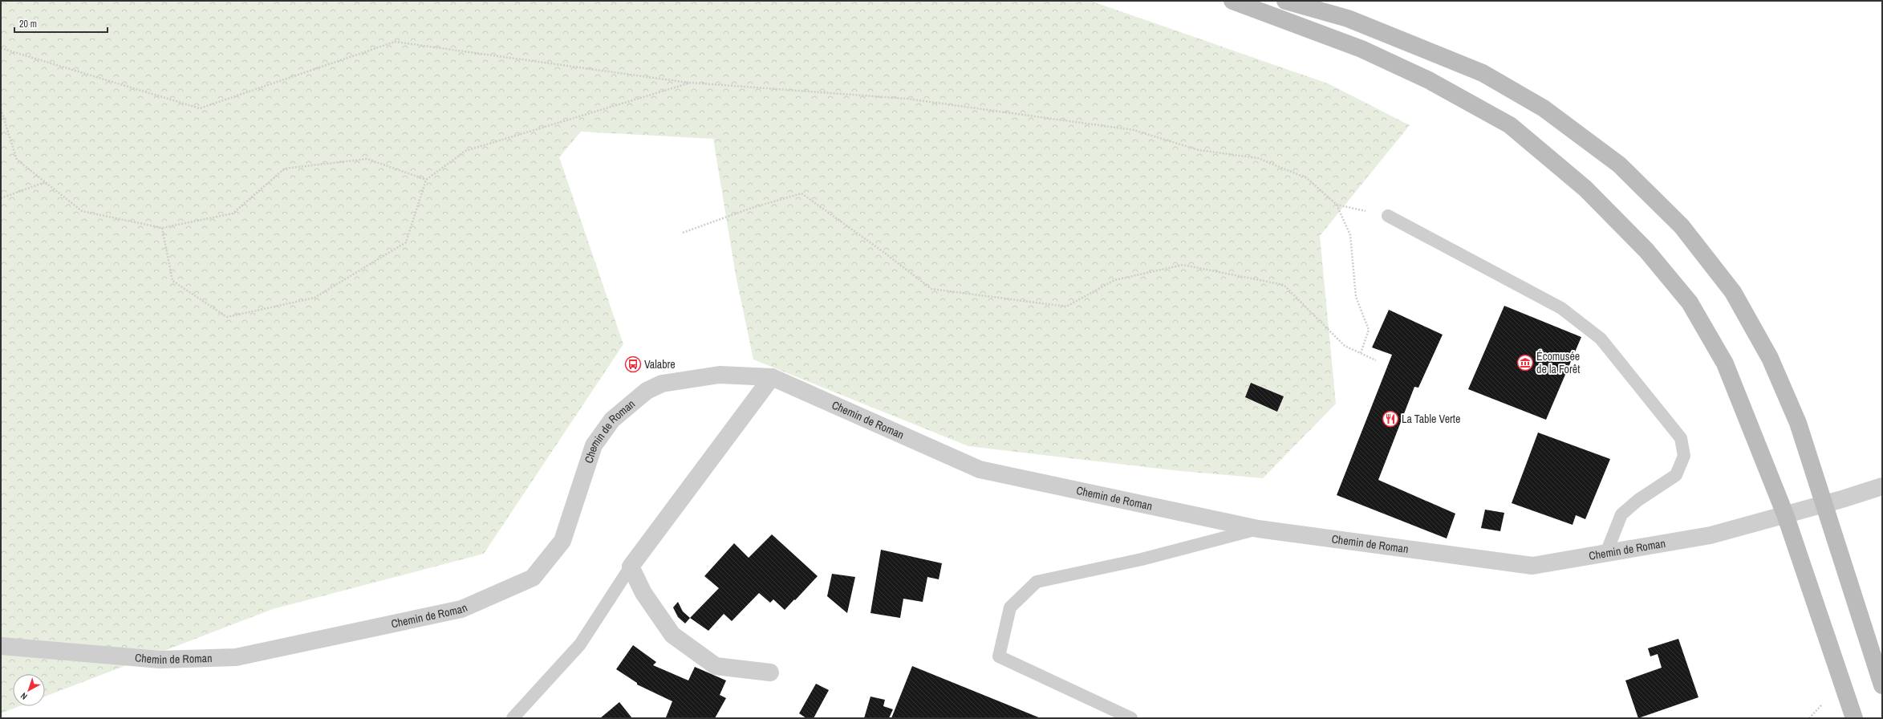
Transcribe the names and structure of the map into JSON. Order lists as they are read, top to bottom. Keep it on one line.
{"streets":{"street":["Chemin de Roman"]},"places":{"museum":["Écomusée de la Forêt"],"bus stop":["Valabre"],"restaurant":["La Table Verte"]},"scale_bar":"20 m","north":"bottom left"}
